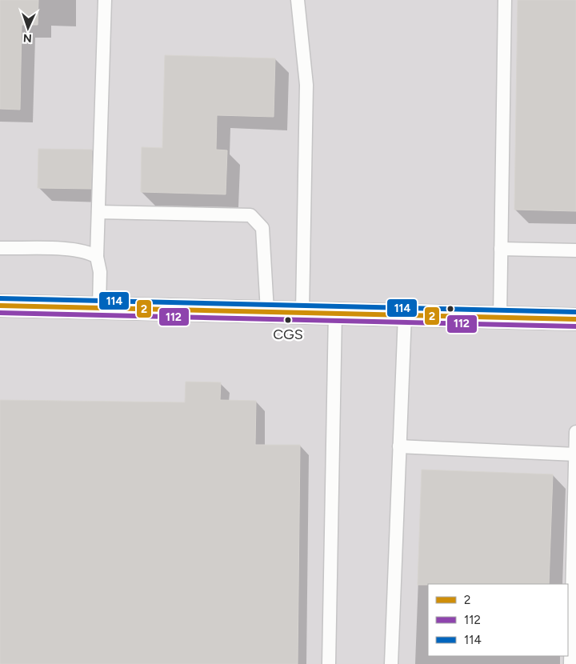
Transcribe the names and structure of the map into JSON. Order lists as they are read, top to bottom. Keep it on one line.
{"places":["CGS"],"lines":["transit line 114","transit line 2","transit line 112"],"legend":["2","112","114"],"north":"bottom"}
